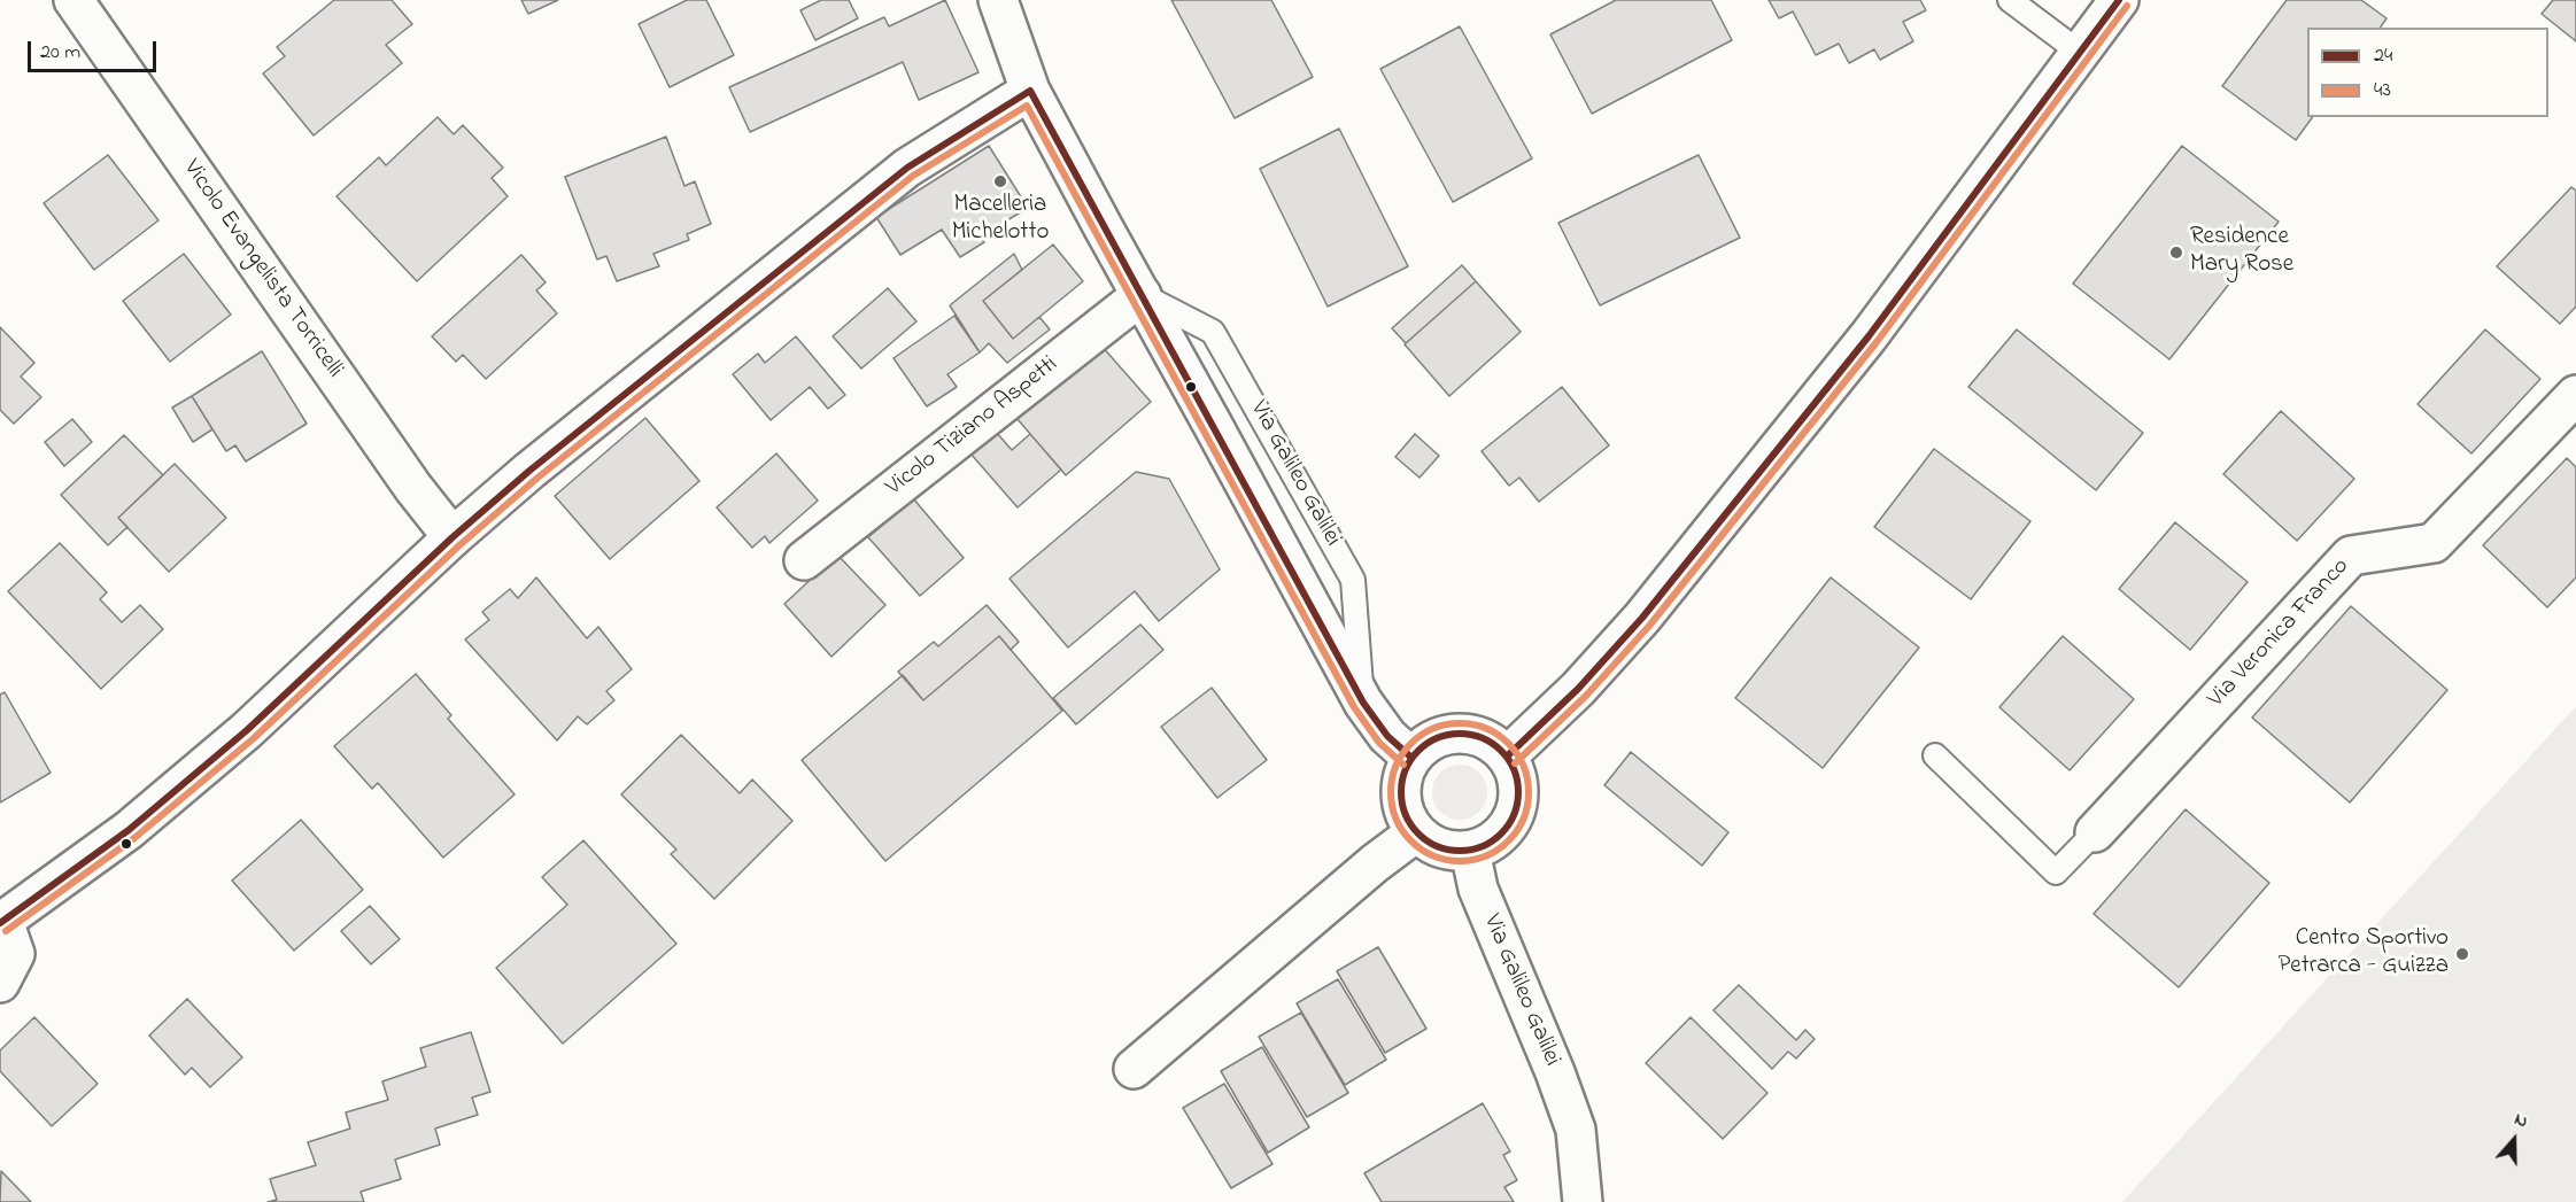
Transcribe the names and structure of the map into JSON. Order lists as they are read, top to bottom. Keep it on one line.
{"streets":{"street":["Vicolo Evangelista Torricelli","Vicolo Tiziano Aspetti","Via Galileo Galilei","Via Veronica Franco"]},"crossings":[["Vicolo Tiziano Aspetti","Via Galileo Galilei"]],"places":["Macelleria Michelotto","Residence Mary Rose","Centro Sportivo Petrarca - Guizza"],"lines":["transit line 24","transit line 43"],"legend":["24","43"],"scale_bar":"20 m","north":"top"}
